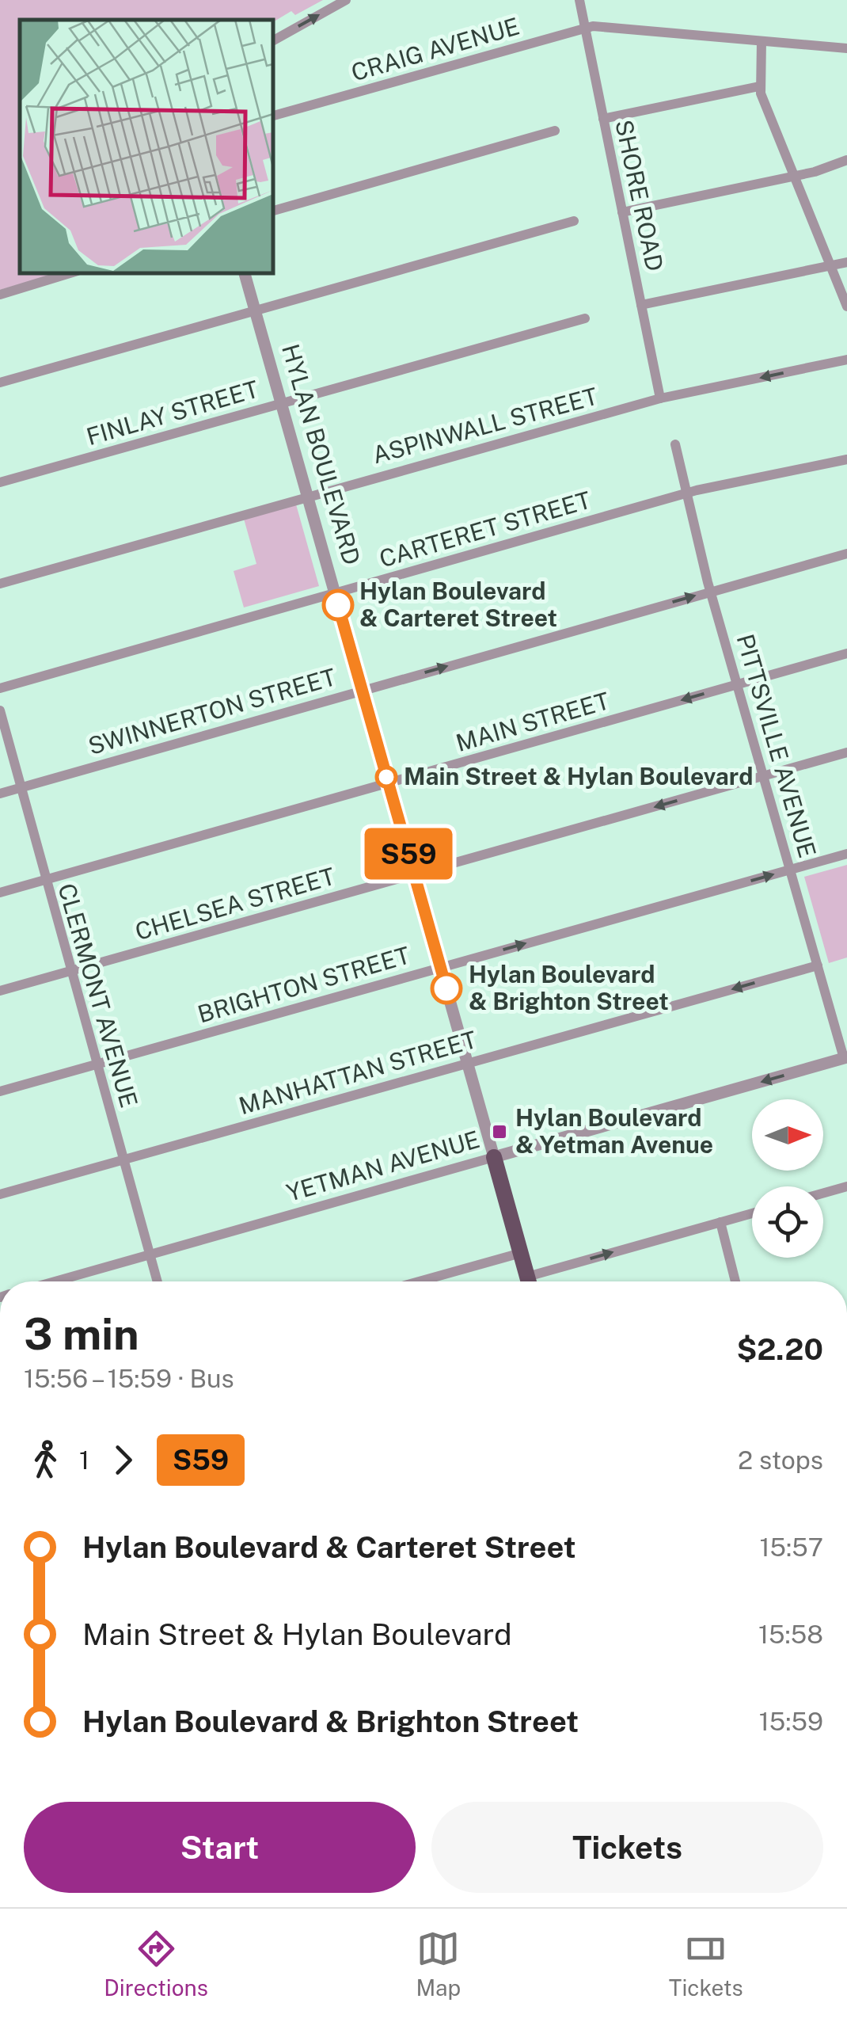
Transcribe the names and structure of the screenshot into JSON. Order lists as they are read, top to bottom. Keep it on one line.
{"streets":{"main road":["HYLAN BOULEVARD"],"street":["CRAIG AVENUE","SHORE ROAD","FINLAY STREET","ASPINWALL STREET","CARTERET STREET","SWINNERTON STREET","MAIN STREET","PITTSVILLE AVENUE","CHELSEA STREET","BRIGHTON STREET","CLERMONT AVENUE","MANHATTAN STREET","YETMAN AVENUE"]},"crossings":[["CRAIG AVENUE","SHORE ROAD"],["SHORE ROAD","ASPINWALL STREET"],["FINLAY STREET","HYLAN BOULEVARD"],["ASPINWALL STREET","HYLAN BOULEVARD"],["HYLAN BOULEVARD","CARTERET STREET"],["HYLAN BOULEVARD","SWINNERTON STREET"],["HYLAN BOULEVARD","MAIN STREET"],["HYLAN BOULEVARD","CHELSEA STREET"],["HYLAN BOULEVARD","BRIGHTON STREET"],["HYLAN BOULEVARD","MANHATTAN STREET"],["HYLAN BOULEVARD","YETMAN AVENUE"],["CARTERET STREET","PITTSVILLE AVENUE"],["SWINNERTON STREET","PITTSVILLE AVENUE"],["SWINNERTON STREET","CLERMONT AVENUE"],["MAIN STREET","PITTSVILLE AVENUE"],["MAIN STREET","CLERMONT AVENUE"],["PITTSVILLE AVENUE","CHELSEA STREET"],["PITTSVILLE AVENUE","BRIGHTON STREET"],["PITTSVILLE AVENUE","MANHATTAN STREET"],["PITTSVILLE AVENUE","YETMAN AVENUE"],["CHELSEA STREET","CLERMONT AVENUE"],["BRIGHTON STREET","CLERMONT AVENUE"],["CLERMONT AVENUE","MANHATTAN STREET"],["CLERMONT AVENUE","YETMAN AVENUE"]],"one_way":["SWINNERTON STREET","MAIN STREET","CHELSEA STREET","BRIGHTON STREET","MANHATTAN STREET","YETMAN AVENUE"],"places":{"other":["Hylan Boulevard & Carteret Street","Main Street & Hylan Boulevard","Hylan Boulevard & Brighton Street"],"transit":["Hylan Boulevard & Yetman Avenue"]},"lines":["bus line S59"],"north":"right","page":{"on_map":"S59","heading":["3 min","15:56 – 15:59 · Bus","$2.20"],"legs":["1","S59","2 stops"],"list":[{"name":"Hylan Boulevard & Carteret Street","value":"15:57"},{"name":"Main Street & Hylan Boulevard","value":"15:58"},{"name":"Hylan Boulevard & Brighton Street","value":"15:59"}],"buttons":["Start","Tickets"],"tabs":["Directions","Map","Tickets"]}}
